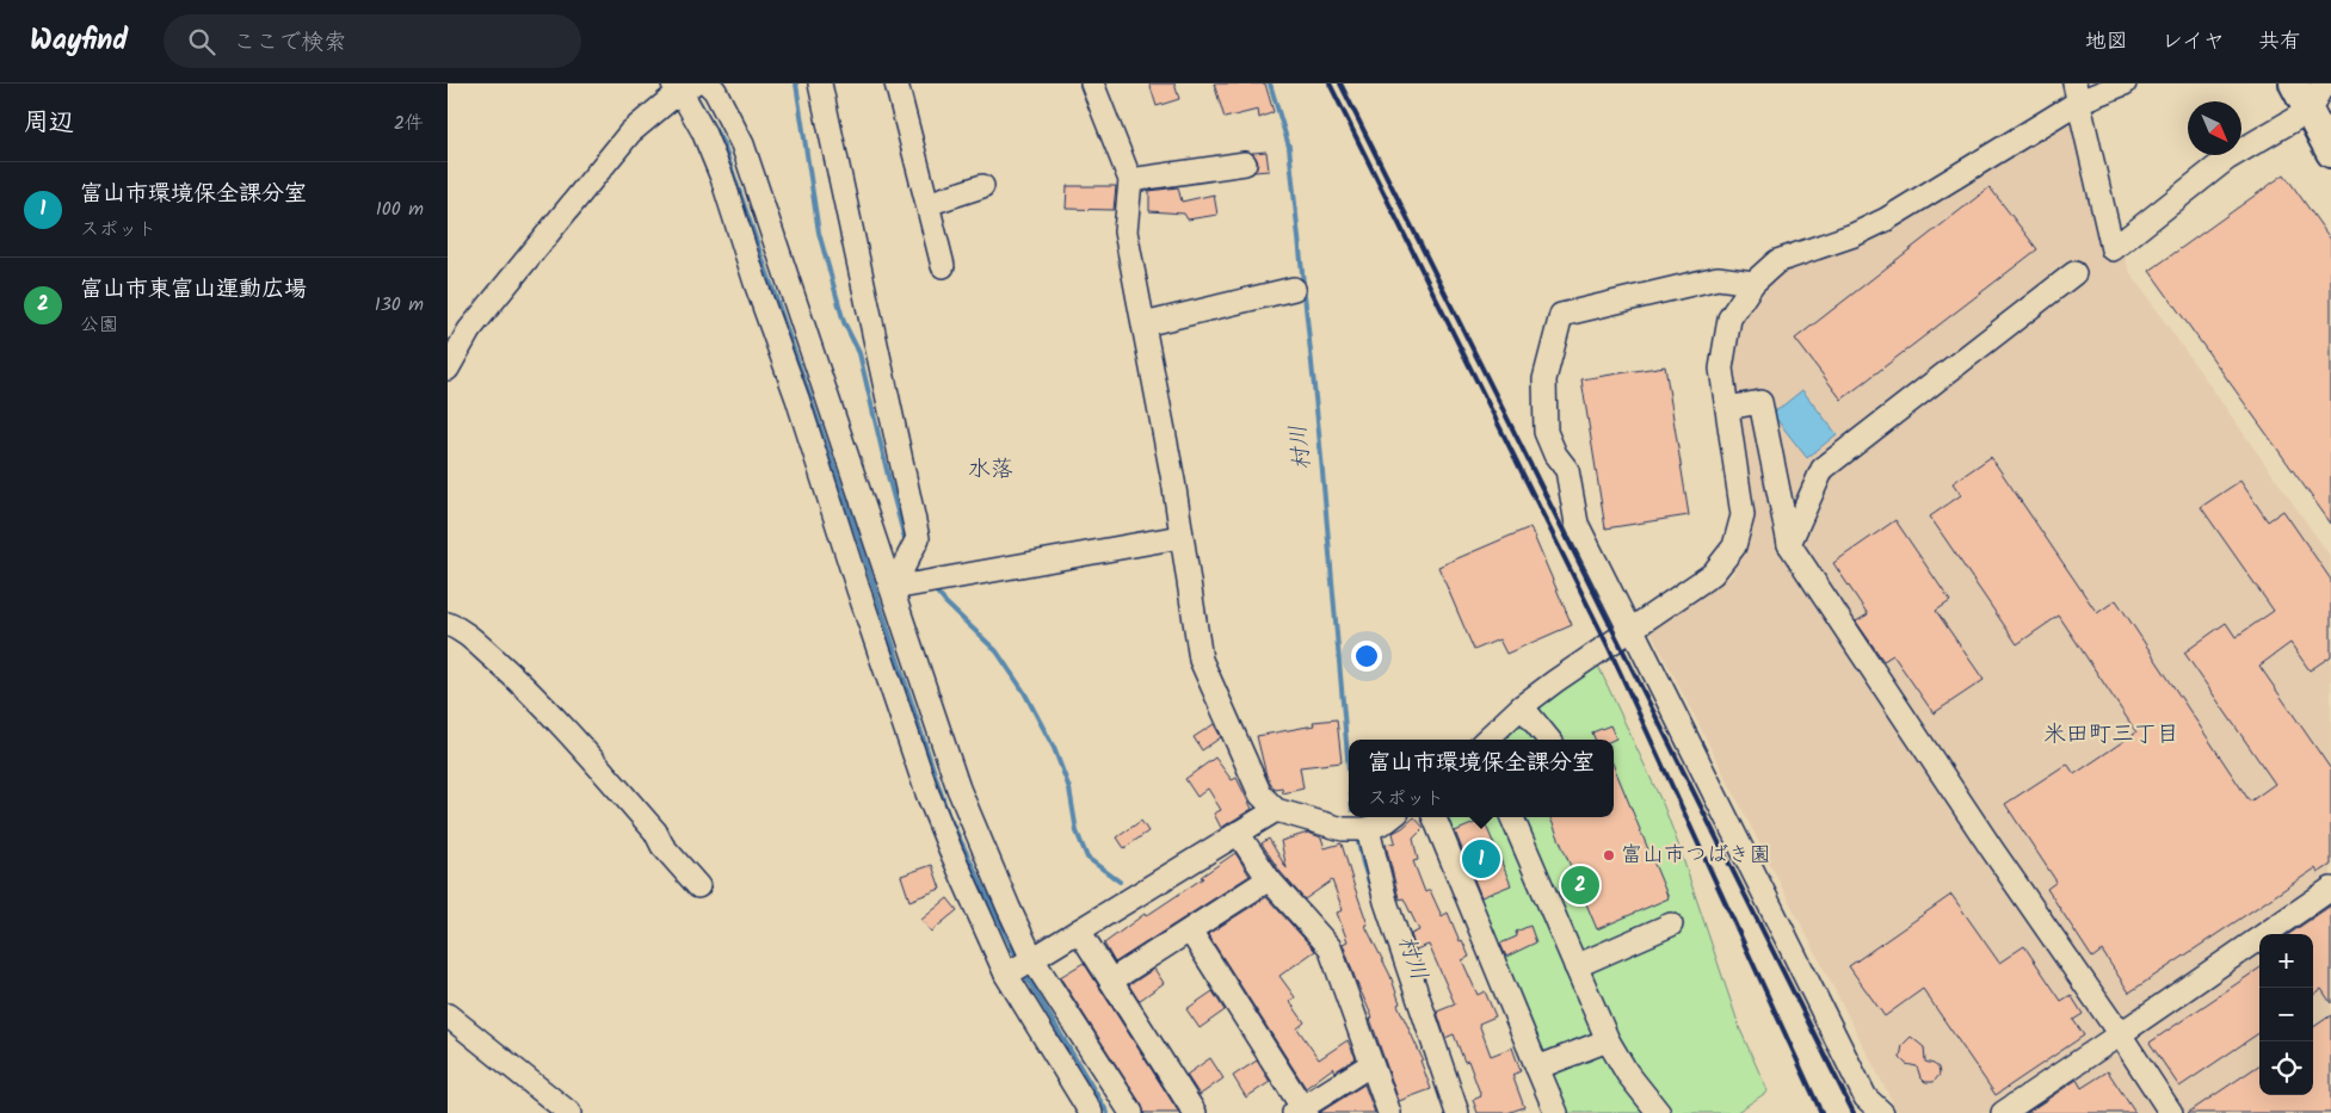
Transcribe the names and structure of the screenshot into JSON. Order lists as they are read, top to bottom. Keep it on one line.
{"districts":["水落","米田町三丁目"],"water":["村川"],"places":["富山市つばき園"],"north":"bottom right","page":{"header":"Wayfind","search":"ここで検索","nav":["地図","レイヤ","共有"],"heading":["周辺","2件"],"list":[{"mark":"1","name":"富山市環境保全課分室","note":"スポット","value":"100 m"},{"mark":"2","name":"富山市東富山運動広場","note":"公園","value":"130 m"}],"popup":["富山市環境保全課分室","スポット"],"pins":["1","2"],"map_buttons":["+","−"]}}
